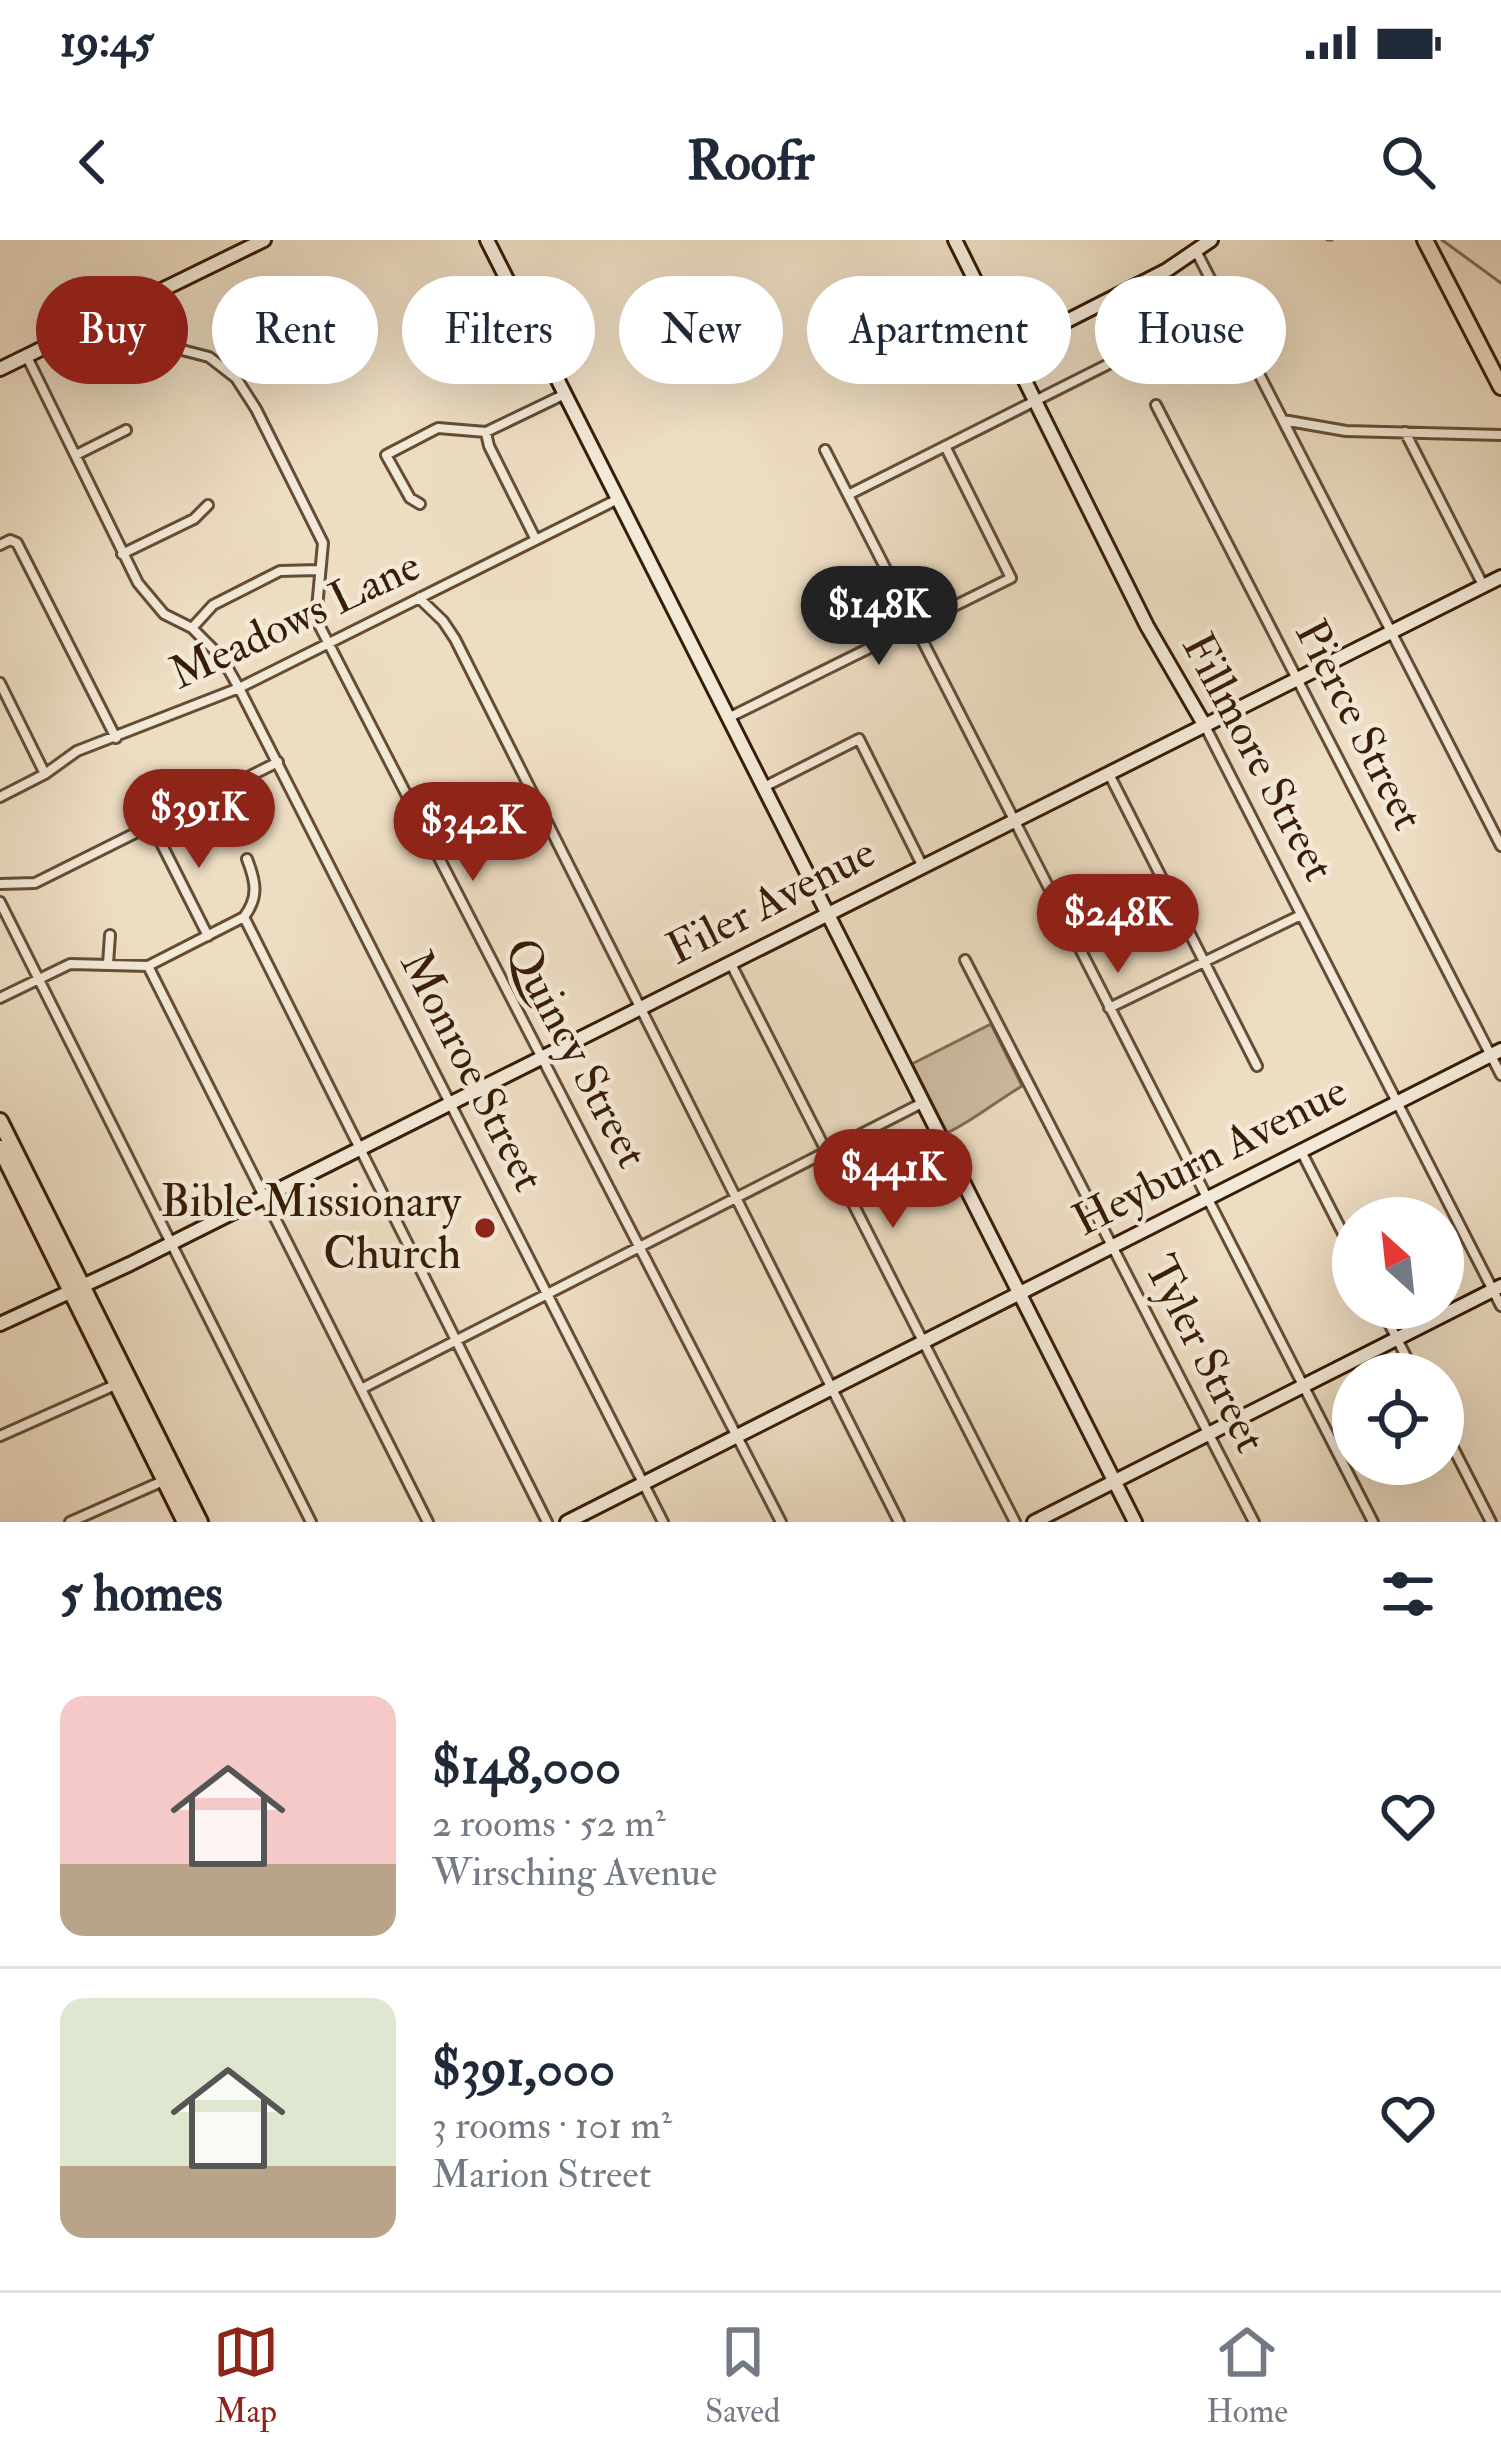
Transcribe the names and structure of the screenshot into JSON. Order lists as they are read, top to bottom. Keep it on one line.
{"streets":{"street":["Meadows Lane","Pierce Street","Fillmore Street","Filer Avenue","Quincy Street","Monroe Street","Heyburn Avenue","Tyler Street"]},"crossings":[["Meadows Lane","Quincy Street"],["Meadows Lane","Monroe Street"],["Pierce Street","Filer Avenue"],["Pierce Street","Heyburn Avenue"],["Fillmore Street","Filer Avenue"],["Fillmore Street","Heyburn Avenue"],["Filer Avenue","Quincy Street"],["Filer Avenue","Monroe Street"],["Quincy Street","Heyburn Avenue"],["Monroe Street","Heyburn Avenue"],["Heyburn Avenue","Tyler Street"]],"places":["Bible Missionary Church"],"north":"top left","page":{"status":"19:45","header":"Roofr","chip":["Buy","Rent","Filters","New","Apartment","House"],"price":["$148K","$391K","$342K","$248K","$441K"],"heading":"5 homes","list":[{"name":"$148,000","note":"2 rooms · 52 m² · Wirsching Avenue"},{"name":"$391,000","note":"3 rooms · 101 m² · Marion Street"}],"tabs":["Map","Saved","Home"]}}
